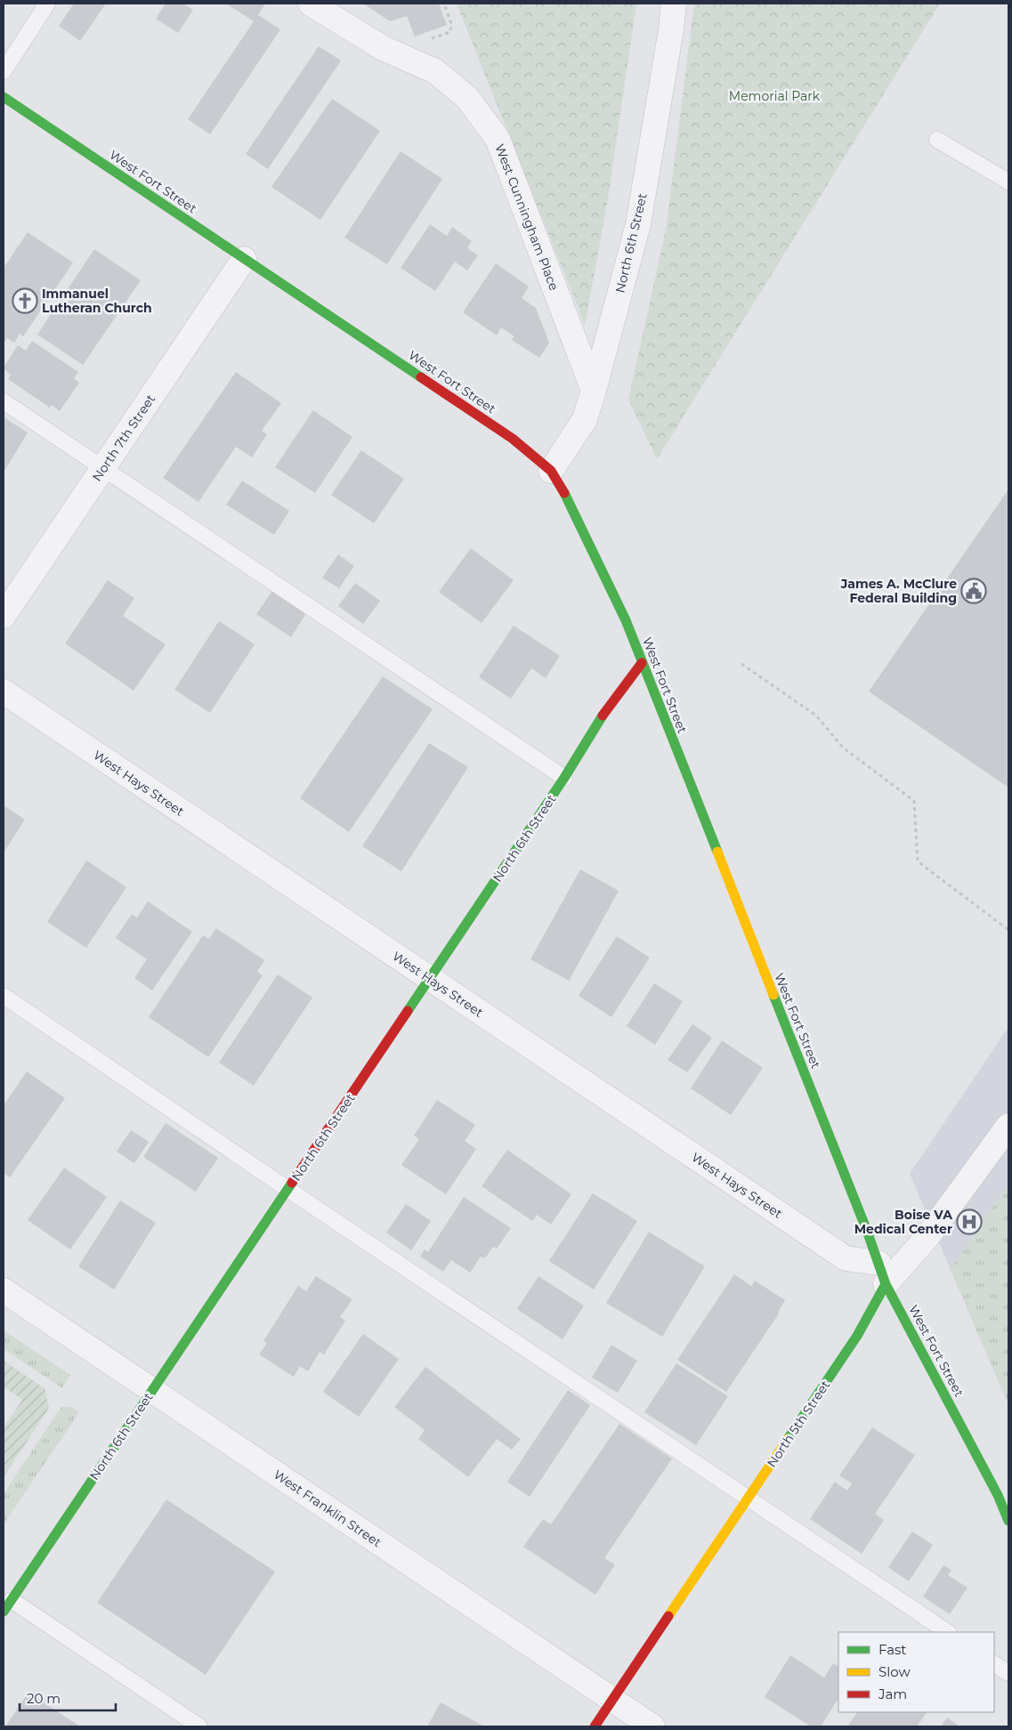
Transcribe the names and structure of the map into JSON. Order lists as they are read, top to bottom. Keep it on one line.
{"streets":{"street":["West Fort Street","West Cunningham Place","North 6th Street","North 7th Street","West Hays Street","North 5th Street","West Franklin Street"]},"crossings":[["West Fort Street","North 6th Street"],["West Fort Street","North 7th Street"],["West Fort Street","West Hays Street"],["West Fort Street","North 5th Street"],["West Cunningham Place","North 6th Street"],["North 6th Street","West Hays Street"],["North 6th Street","West Franklin Street"],["West Hays Street","North 5th Street"],["North 5th Street","West Franklin Street"]],"parks":["Memorial Park"],"places":{"church":["Immanuel Lutheran Church"],"public building":["James A. McClure Federal Building"],"hospital":["Boise VA Medical Center"]},"legend":["Fast","Slow","Jam"],"scale_bar":"20 m"}
